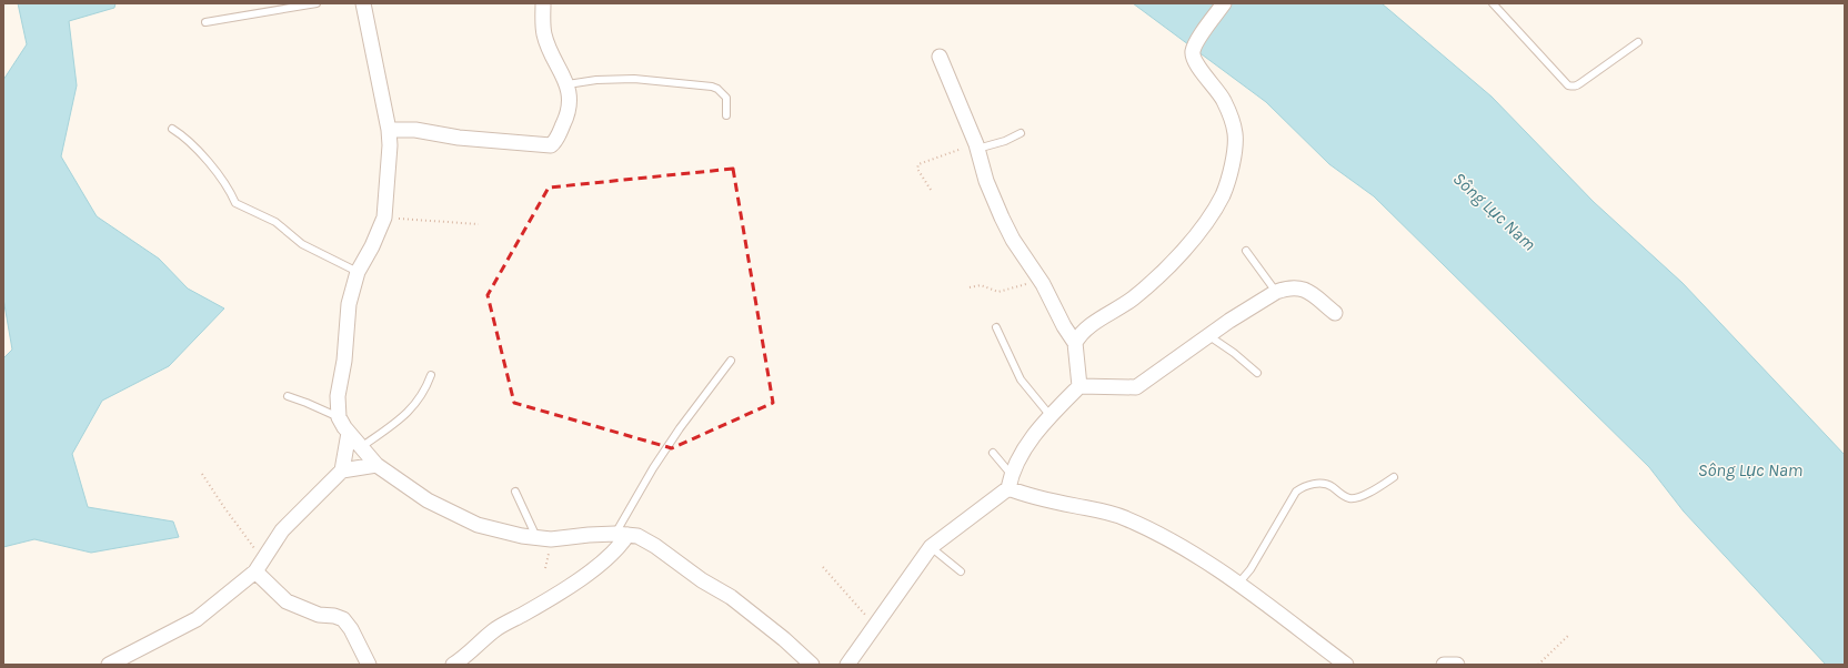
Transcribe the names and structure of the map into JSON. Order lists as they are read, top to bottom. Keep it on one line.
{"water":["Sông Lục Nam"]}
